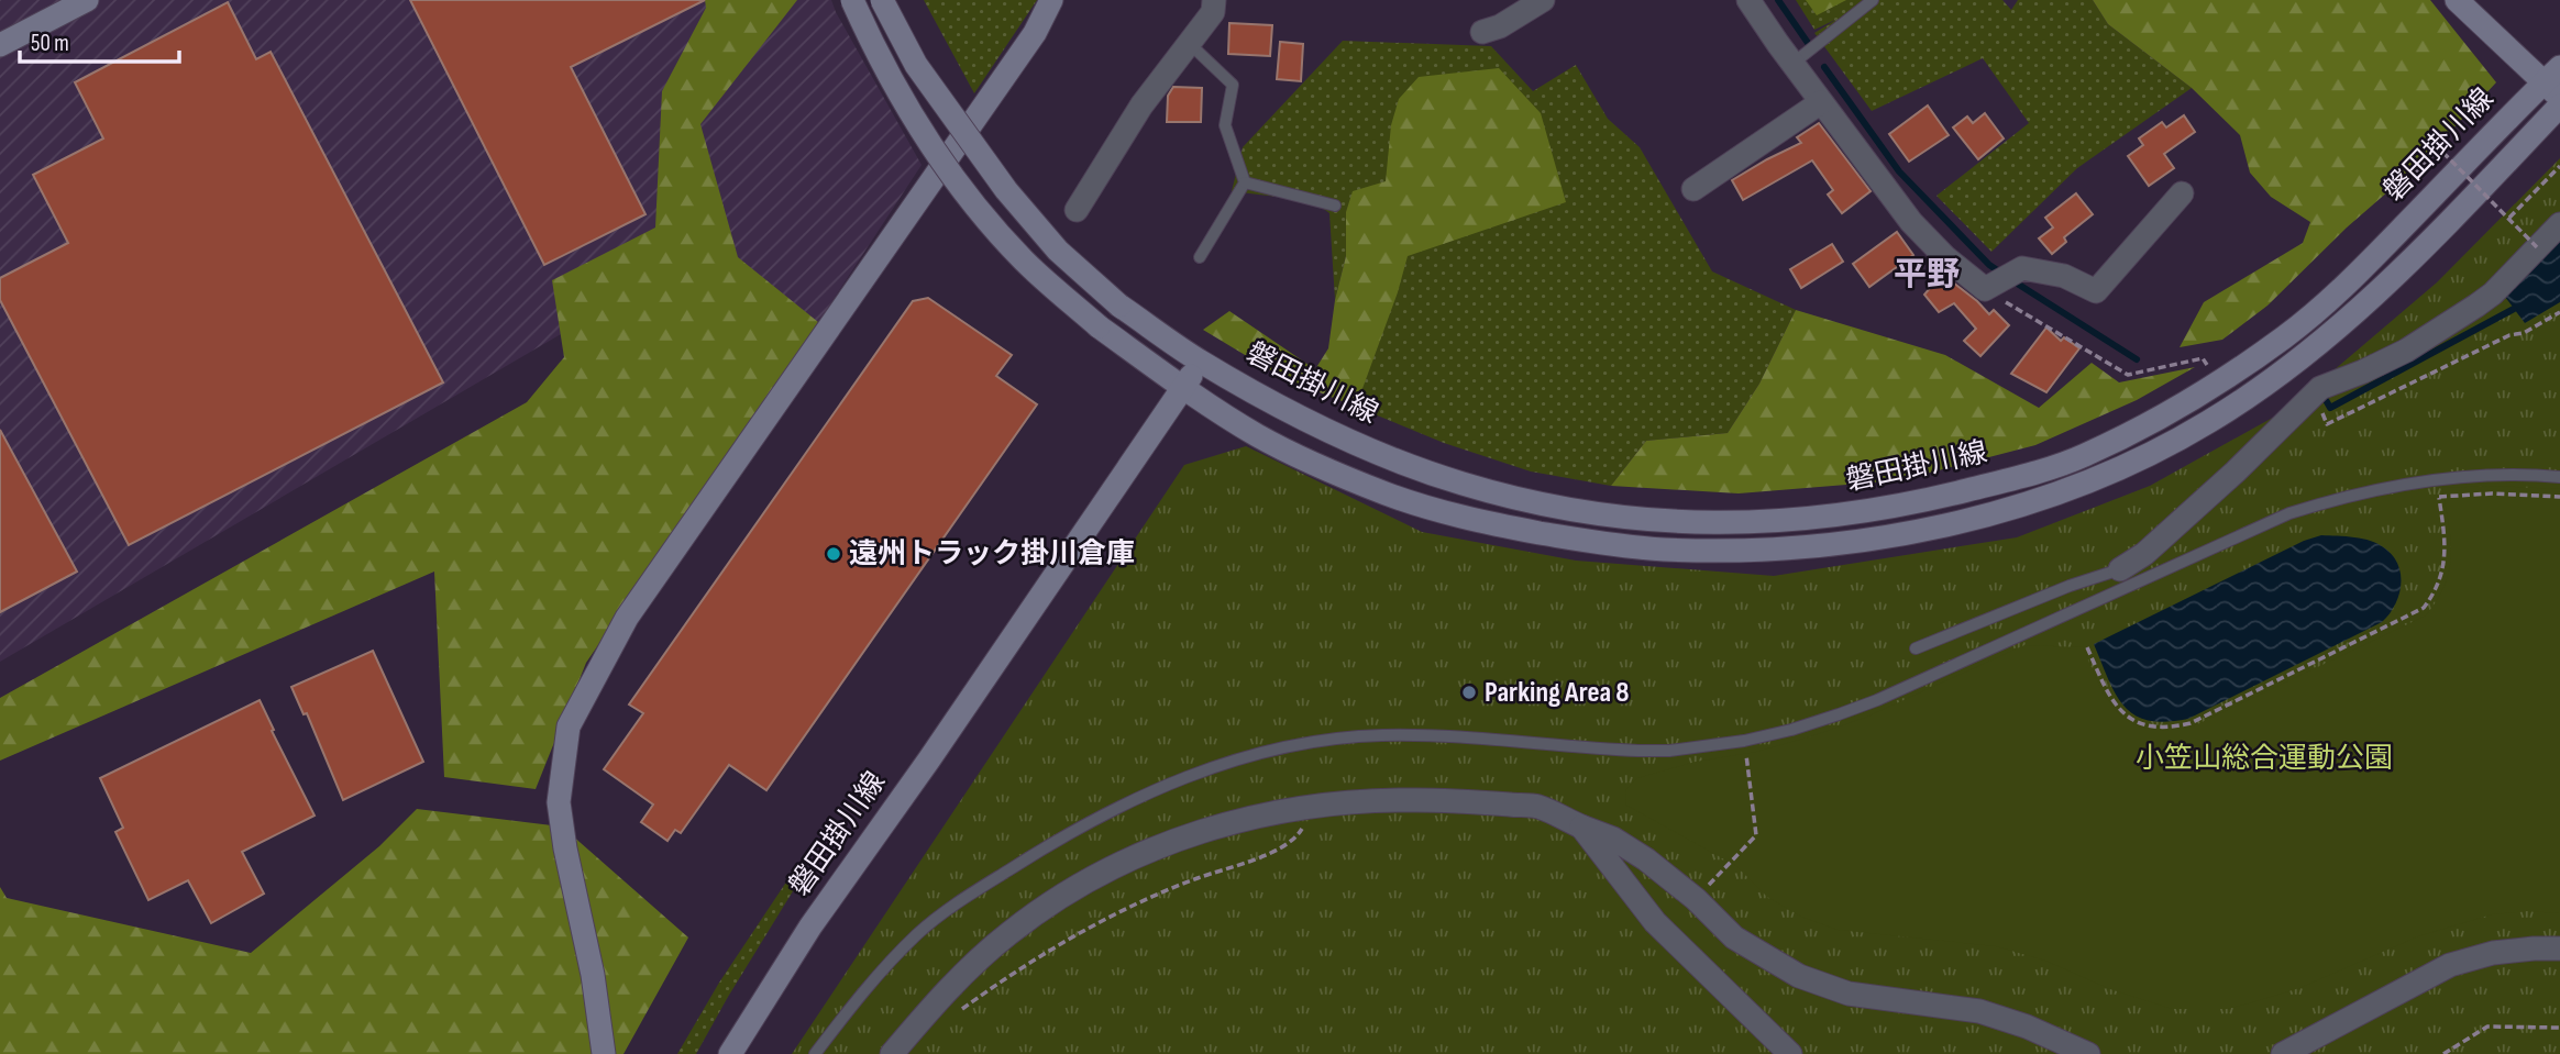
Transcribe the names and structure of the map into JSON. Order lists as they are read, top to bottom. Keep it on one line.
{"streets":{"main road":["磐田掛川線"]},"districts":["平野"],"parks":["小笠山総合運動公園"],"places":["遠州トラック掛川倉庫","Parking Area 8"],"scale_bar":"50 m"}
